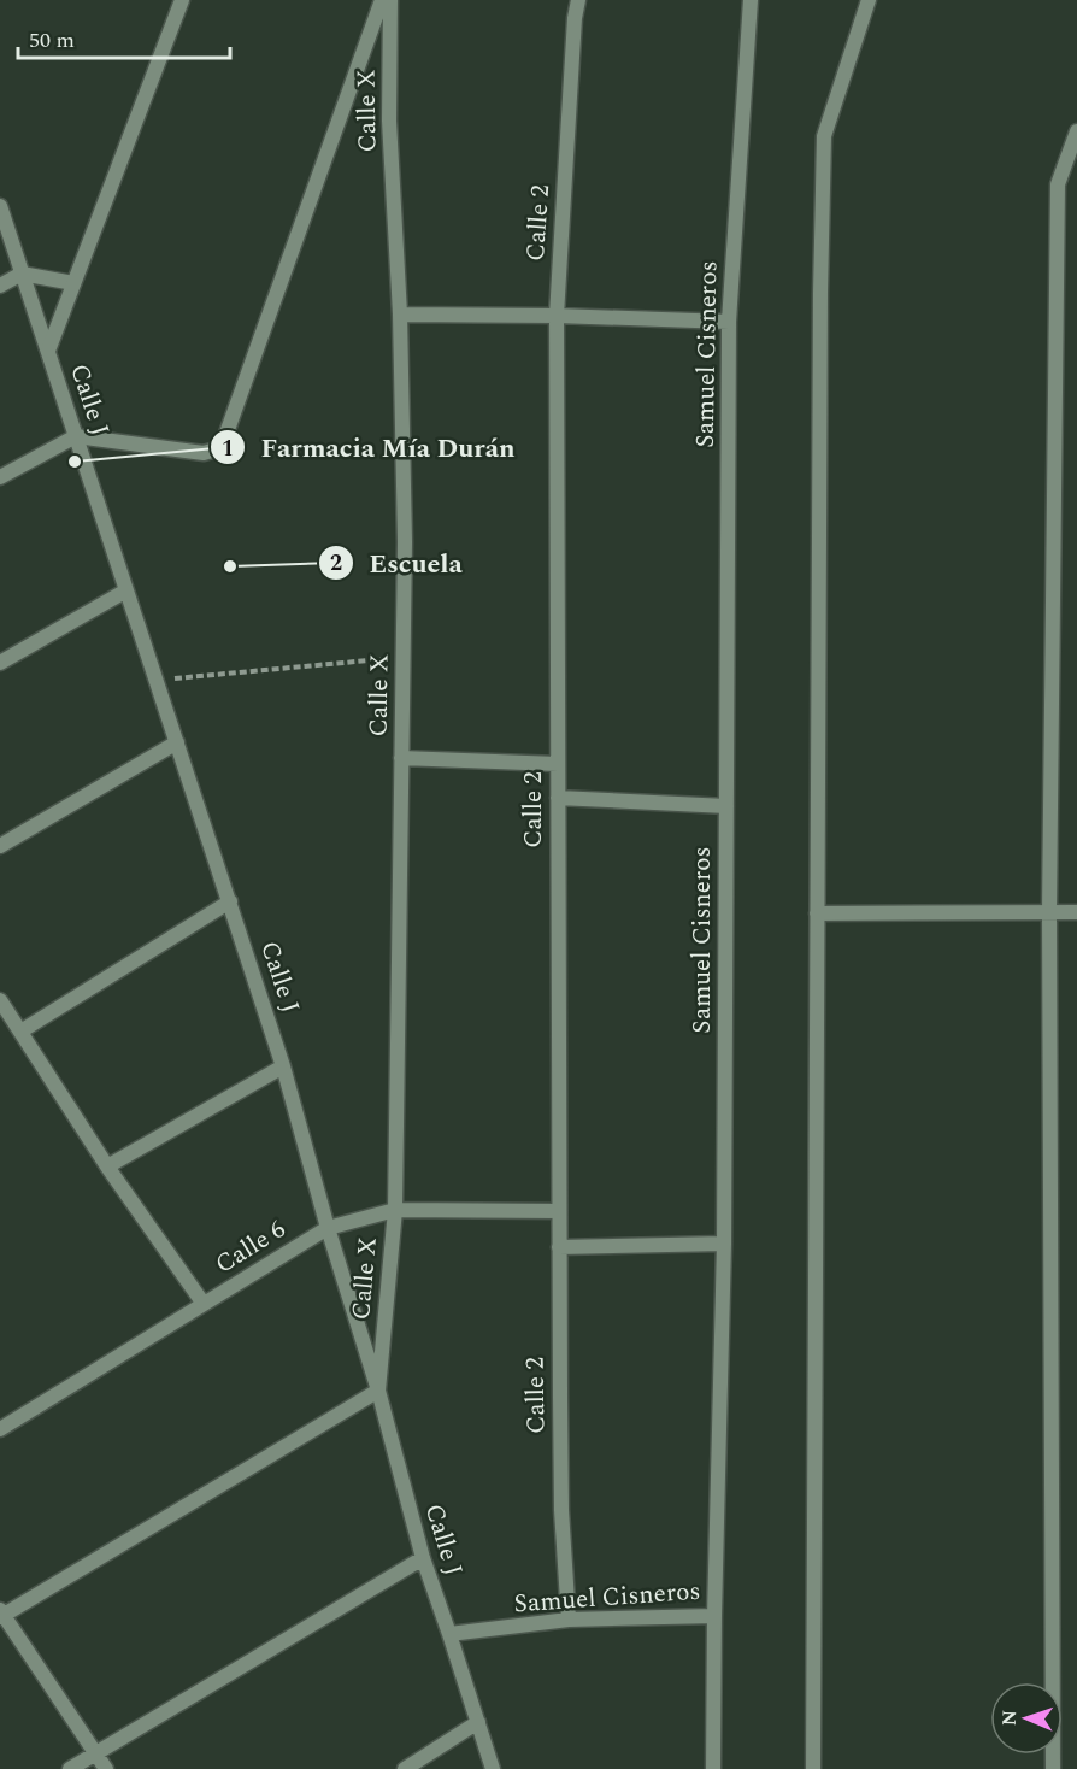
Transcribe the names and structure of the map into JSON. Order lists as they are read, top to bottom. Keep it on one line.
{"streets":{"street":["Calle X","Calle 2","Samuel Cisneros","Calle J","Calle 6"]},"crossings":[["Calle X","Calle J"],["Calle X","Calle 6"],["Calle 2","Samuel Cisneros"],["Calle 2","Calle 6"],["Samuel Cisneros","Calle J"],["Calle J","Calle 6"]],"places":["Farmacia Mía Durán","Escuela"],"scale_bar":"50 m","north":"left"}
